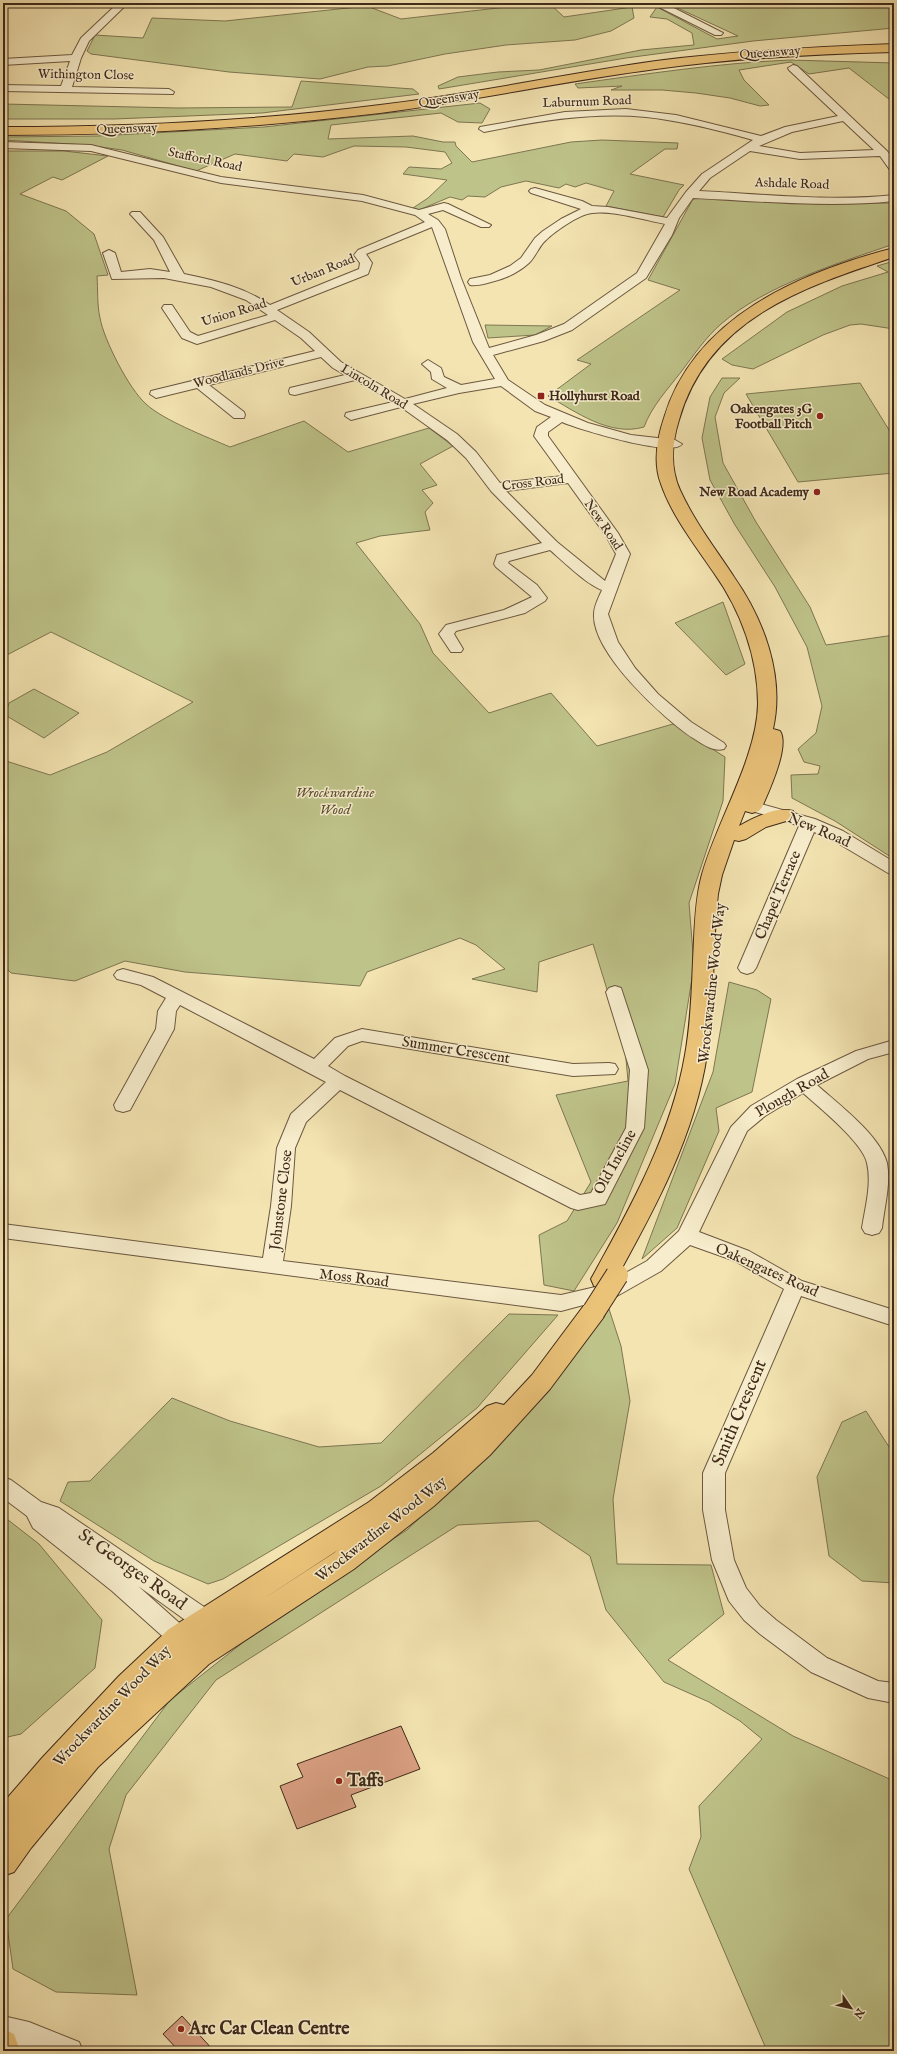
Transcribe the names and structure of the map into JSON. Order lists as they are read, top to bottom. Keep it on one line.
{"streets":{"main road":["Queensway","Wrockwardine Wood Way"],"street":["Withington Close","Laburnum Road","Stafford Road","Ashdale Road","Urban Road","Union Road","Woodlands Drive","Lincoln Road","Cross Road","New Road","Chapel Terrace","Summer Crescent","Plough Road","Old Incline","Johnstone Close","Oakengates Road","Moss Road","Smith Crescent","St Georges Road"]},"crossings":[["Urban Road","Union Road"],["Urban Road","Lincoln Road"],["Union Road","Lincoln Road"],["Woodlands Drive","Lincoln Road"],["Lincoln Road","Cross Road"],["Lincoln Road","New Road"],["Cross Road","New Road"],["New Road","Chapel Terrace"],["New Road","Wrockwardine Wood Way"],["Wrockwardine Wood Way","St Georges Road"],["Plough Road","Oakengates Road"],["Plough Road","Moss Road"],["Old Incline","Johnstone Close"],["Johnstone Close","Moss Road"],["Oakengates Road","Moss Road"],["Oakengates Road","Smith Crescent"]],"parks":["Wrockwardine Wood"],"places":{"transit":["Hollyhurst Road"],"other":["Oakengates 3G Football Pitch","New Road Academy","Taffs","Arc Car Clean Centre"]},"north":"bottom right"}
